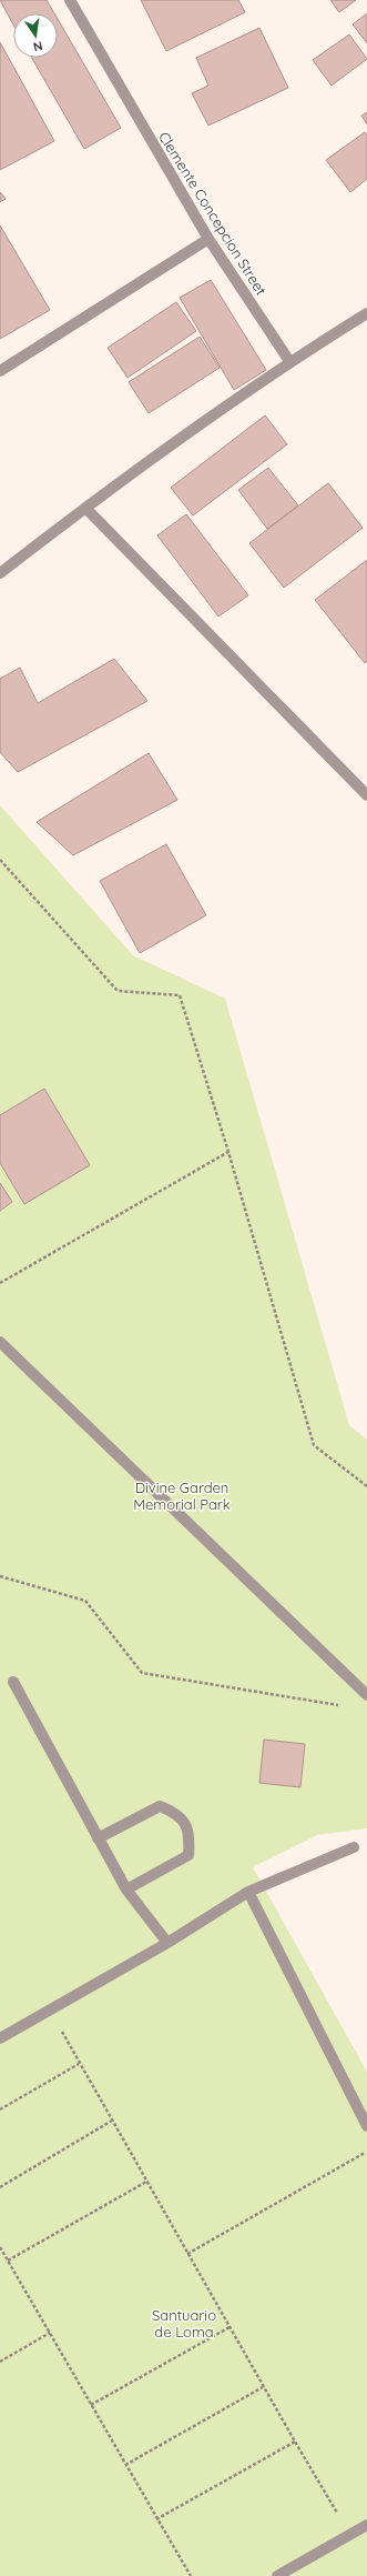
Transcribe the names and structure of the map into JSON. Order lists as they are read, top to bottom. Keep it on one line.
{"streets":{"street":["Clemente Concepcion Street"]},"parks":["Divine Garden Memorial Park","Santuario de Loma"],"north":"bottom"}
